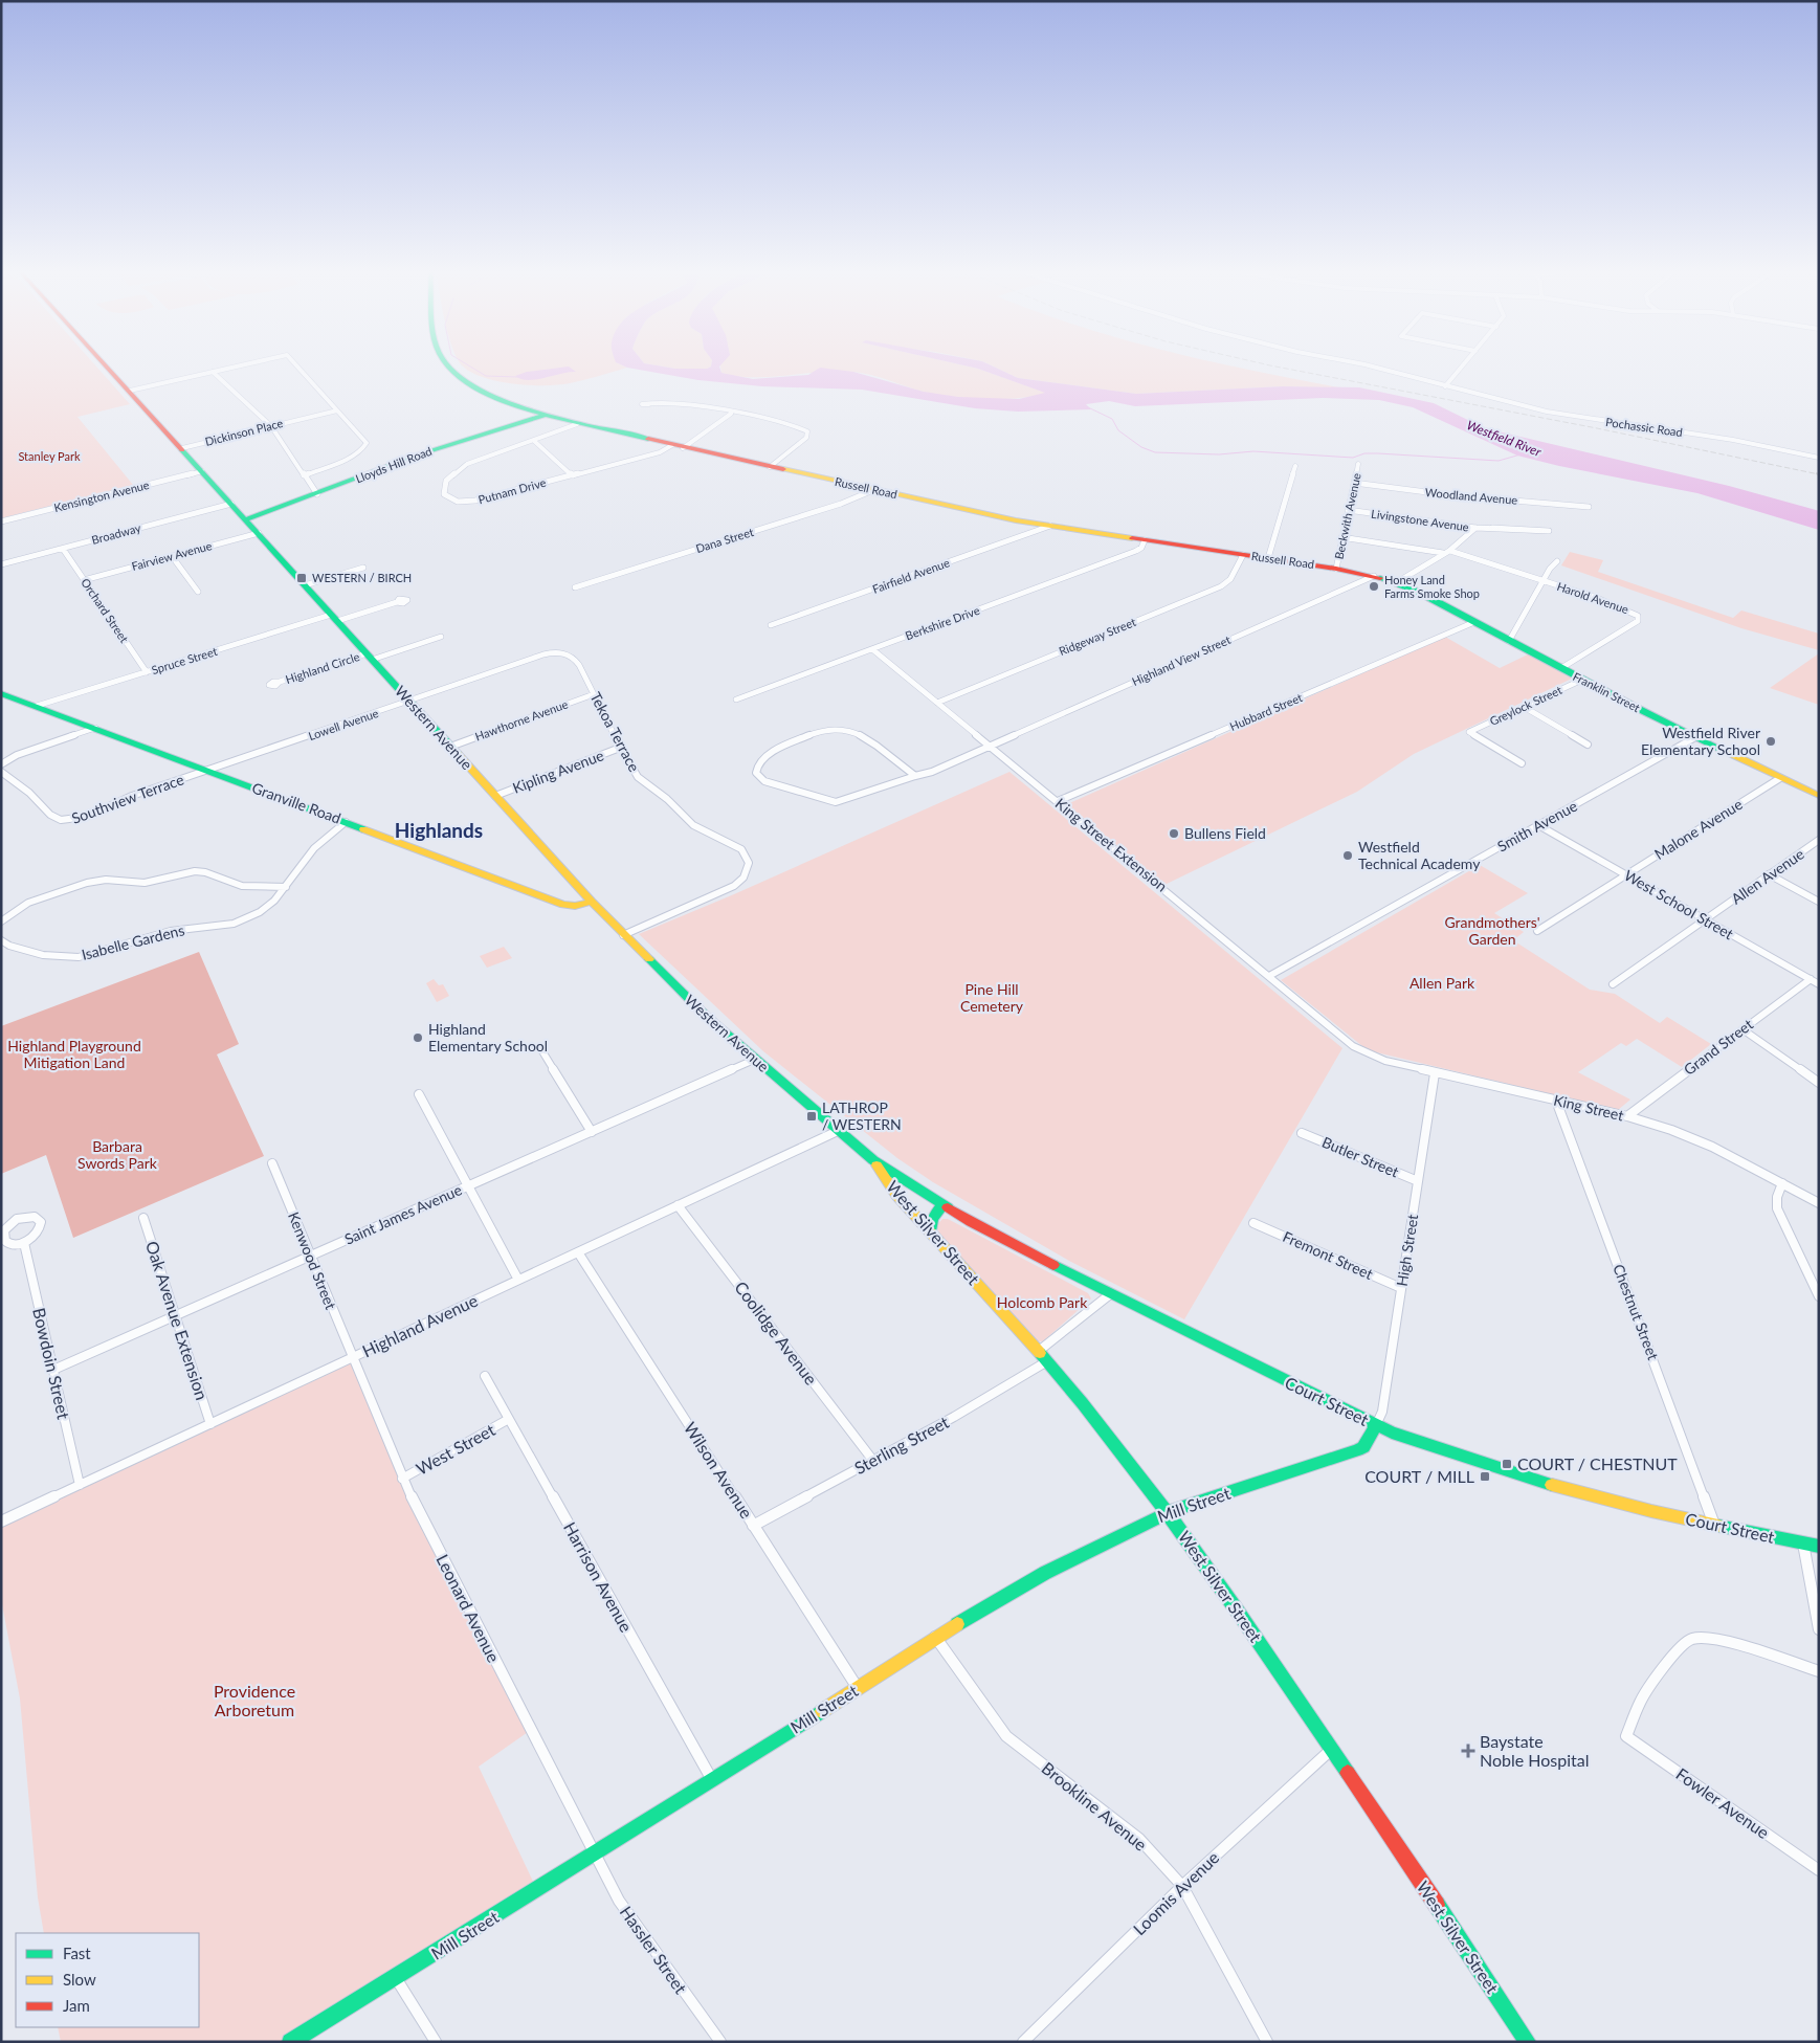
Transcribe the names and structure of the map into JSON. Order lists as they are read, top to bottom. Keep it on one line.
{"streets":{"main road":["Lloyds Hill Road","Russell Road","Franklin Street","Western Avenue","Granville Road","West Silver Street","Court Street","Mill Street"],"street":["Pochassic Road","Dickinson Place","Putnam Drive","Kensington Avenue","Woodland Avenue","Beckwith Avenue","Livingstone Avenue","Broadway","Dana Street","Fairview Avenue","Fairfield Avenue","Harold Avenue","Orchard Street","Berkshire Drive","Ridgeway Street","Spruce Street","Highland View Street","Highland Circle","Greylock Street","Hubbard Street","Hawthorne Avenue","Lowell Avenue","Tekoa Terrace","Kipling Avenue","Southview Terrace","Smith Avenue","Malone Avenue","King Street Extension","Allen Avenue","West School Street","Isabelle Gardens","Grand Street","King Street","Butler Street","Saint James Avenue","High Street","Fremont Street","Kenwood Street","Chestnut Street","Oak Avenue Extension","Highland Avenue","Coolidge Avenue","Bowdoin Street","Sterling Street","West Street","Wilson Avenue","Harrison Avenue","Leonard Avenue","Fowler Avenue","Brookline Avenue","Loomis Avenue","Hassler Street"]},"crossings":[["Dickinson Place","Western Avenue"],["Lloyds Hill Road","Russell Road"],["Lloyds Hill Road","Western Avenue"],["Russell Road","Putnam Drive"],["Russell Road","Beckwith Avenue"],["Russell Road","Dana Street"],["Russell Road","Fairfield Avenue"],["Russell Road","Berkshire Drive"],["Russell Road","Ridgeway Street"],["Russell Road","Highland View Street"],["Russell Road","Franklin Street"],["Kensington Avenue","Western Avenue"],["Woodland Avenue","Beckwith Avenue"],["Beckwith Avenue","Livingstone Avenue"],["Broadway","Orchard Street"],["Broadway","Western Avenue"],["Fairview Avenue","Orchard Street"],["Fairview Avenue","Western Avenue"],["Harold Avenue","Franklin Street"],["Orchard Street","Spruce Street"],["Berkshire Drive","King Street Extension"],["Ridgeway Street","King Street Extension"],["Spruce Street","Western Avenue"],["Spruce Street","Granville Road"],["Highland View Street","King Street Extension"],["Highland Circle","Western Avenue"],["Franklin Street","Greylock Street"],["Franklin Street","Hubbard Street"],["Franklin Street","Smith Avenue"],["Franklin Street","Malone Avenue"],["Hubbard Street","King Street Extension"],["Hawthorne Avenue","Western Avenue"],["Hawthorne Avenue","Tekoa Terrace"],["Lowell Avenue","Western Avenue"],["Lowell Avenue","Tekoa Terrace"],["Lowell Avenue","Southview Terrace"],["Lowell Avenue","Granville Road"],["Western Avenue","Tekoa Terrace"],["Western Avenue","Kipling Avenue"],["Western Avenue","Granville Road"],["Western Avenue","Saint James Avenue"],["Western Avenue","West Silver Street"],["Western Avenue","Highland Avenue"],["Western Avenue","Court Street"],["Tekoa Terrace","Kipling Avenue"],["Southview Terrace","Granville Road"],["Granville Road","Isabelle Gardens"],["Smith Avenue","King Street Extension"],["Smith Avenue","West School Street"],["Malone Avenue","West School Street"],["King Street Extension","King Street"],["Allen Avenue","West School Street"],["West School Street","Grand Street"],["Grand Street","King Street"],["King Street","High Street"],["King Street","Chestnut Street"],["Butler Street","High Street"],["Saint James Avenue","Kenwood Street"],["Saint James Avenue","Oak Avenue Extension"],["Saint James Avenue","Bowdoin Street"],["West Silver Street","Court Street"],["West Silver Street","Sterling Street"],["West Silver Street","Mill Street"],["West Silver Street","Loomis Avenue"],["High Street","Fremont Street"],["High Street","Court Street"],["High Street","Mill Street"],["Kenwood Street","Highland Avenue"],["Kenwood Street","Leonard Avenue"],["Chestnut Street","Court Street"],["Oak Avenue Extension","Highland Avenue"],["Highland Avenue","Coolidge Avenue"],["Highland Avenue","Bowdoin Street"],["Highland Avenue","Wilson Avenue"],["Highland Avenue","Leonard Avenue"],["Coolidge Avenue","Sterling Street"],["Court Street","Mill Street"],["Sterling Street","Wilson Avenue"],["West Street","Harrison Avenue"],["West Street","Leonard Avenue"],["Wilson Avenue","Mill Street"],["Mill Street","Harrison Avenue"],["Mill Street","Leonard Avenue"],["Mill Street","Brookline Avenue"],["Mill Street","Hassler Street"],["Leonard Avenue","Hassler Street"],["Brookline Avenue","Loomis Avenue"]],"districts":["Highlands"],"water":["Westfield River"],"parks":["Stanley Park","Grandmothers' Garden","Allen Park","Pine Hill Cemetery","Highland Playground Mitigation Land","Barbara Swords Park","Holcomb Park","Providence Arboretum"],"places":{"transit":["WESTERN / BIRCH","LATHROP / WESTERN","COURT / CHESTNUT","COURT / MILL"],"other":["Honey Land Farms Smoke Shop","Westfield River Elementary School","Bullens Field","Westfield Technical Academy","Highland Elementary School"],"health":["Baystate Noble Hospital"]},"legend":["Fast","Slow","Jam"]}
